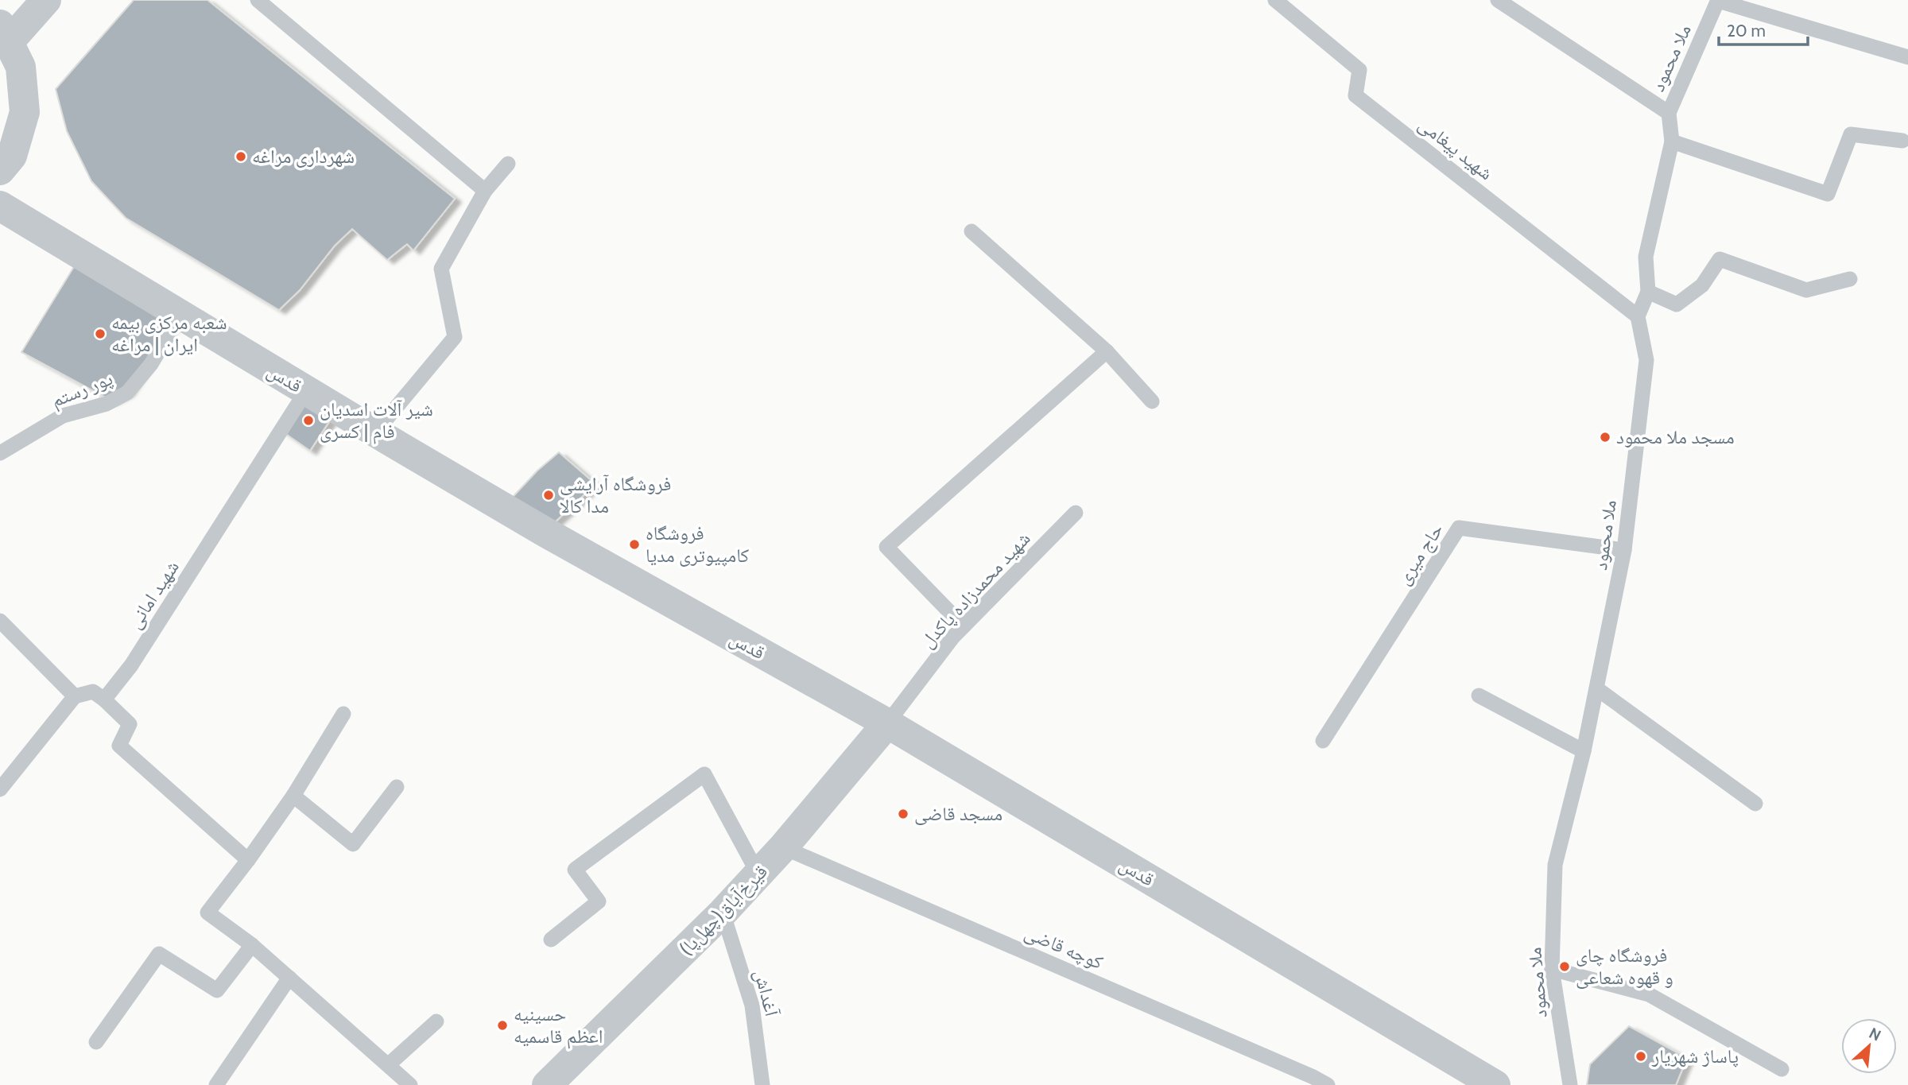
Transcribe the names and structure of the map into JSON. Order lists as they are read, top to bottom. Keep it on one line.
{"streets":{"street":["قدس","قیرخ‌آیاق(چهل‌پا)"],"lane":["ملا محمود","شهید پیغامی","پور رستم","حاج میری","شهید محمدزاده پاکدل","شهید امانی","کوچه قاضی","آغداش"]},"crossings":[["ملا محمود","شهید پیغامی"],["ملا محمود","حاج میری"],["قدس","پور رستم"],["قدس","شهید محمدزاده پاکدل"],["قدس","شهید امانی"],["قدس","قیرخ‌آیاق(چهل‌پا)"],["شهید محمدزاده پاکدل","قیرخ‌آیاق(چهل‌پا)"],["قیرخ‌آیاق(چهل‌پا)","کوچه قاضی"],["قیرخ‌آیاق(چهل‌پا)","آغداش"]],"places":["شهرداری مراغه","شعبه مرکزی بیمه ایران | مراغه","شیر آلات اسدیان فام | کسری","مسجد ملا محمود","فروشگاه آرایشی مدا کالا","فروشگاه کامپیوتری مدیا","مسجد قاضی","فروشگاه چای و قهوه شعاعی","حسینیه اعظم قاسمیه","پاساژ شهریار"],"scale_bar":"20 m","north":"top right"}
